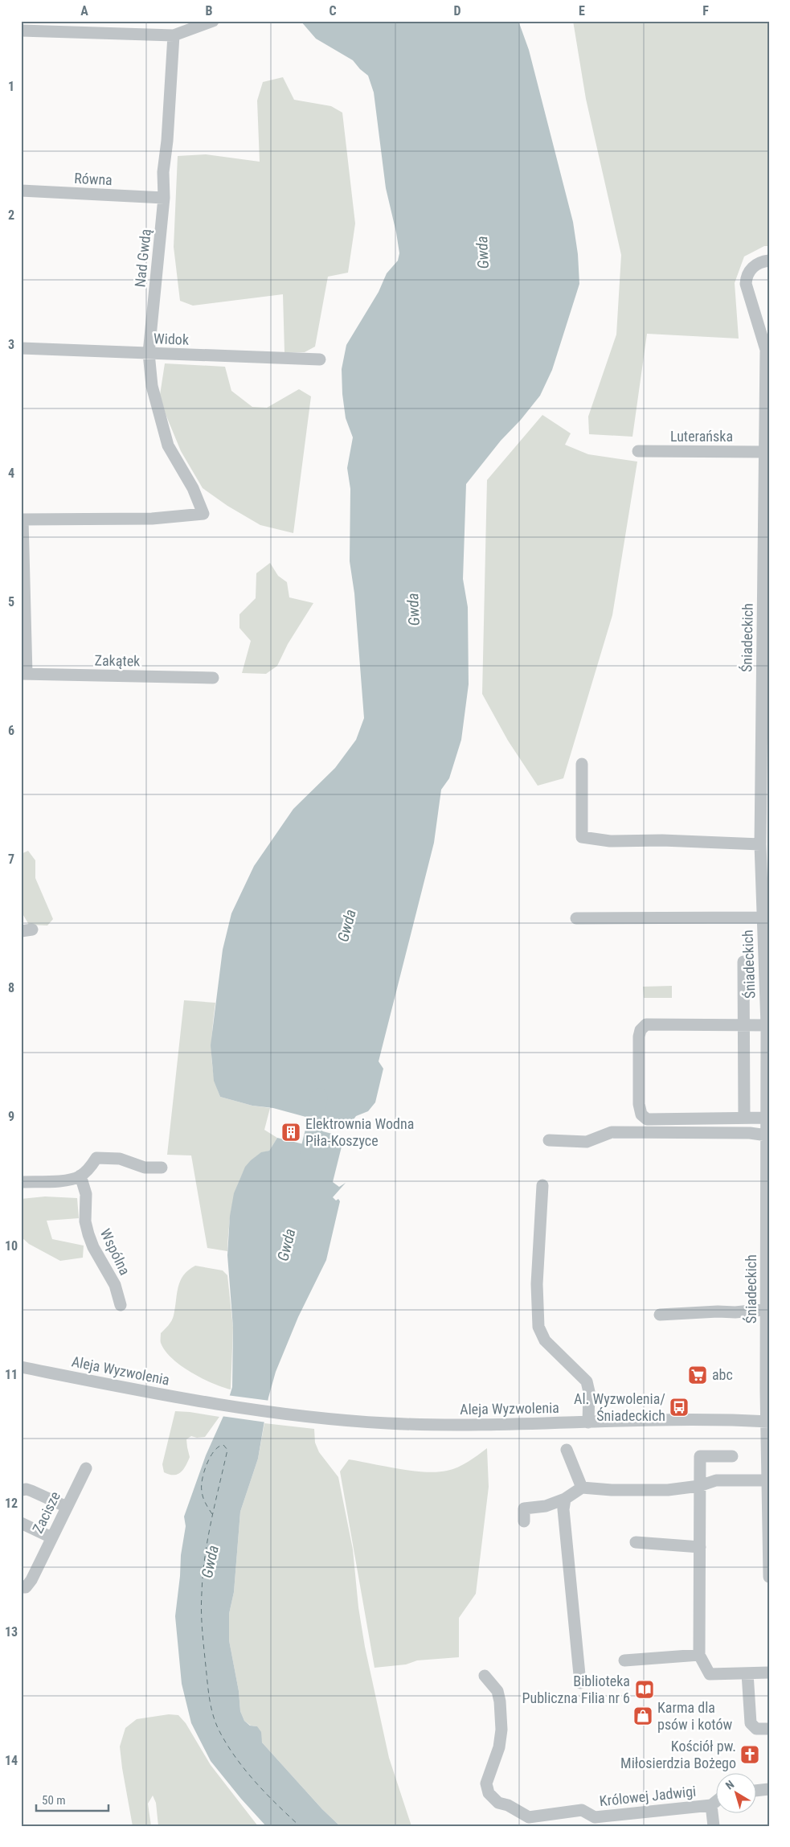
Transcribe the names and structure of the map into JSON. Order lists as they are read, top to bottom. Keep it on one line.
{"streets":{"street":["Równa","Nad Gwdą","Widok","Luterańska","Śniadeckich","Zakątek","Wspólna","Aleja Wyzwolenia","Zacisze","Królowej Jadwigi"]},"crossings":[["Równa","Nad Gwdą"],["Nad Gwdą","Widok"],["Luterańska","Śniadeckich"],["Śniadeckich","Aleja Wyzwolenia"]],"water":["Gwda"],"places":{"building":["Elektrownia Wodna Piła-Koszyce"],"supermarket":["abc"],"bus stop":["Al. Wyzwolenia/ Śniadeckich"],"library":["Biblioteka Publiczna Filia nr 6"],"shop":["Karma dla psów i kotów"],"church":["Kościół pw. Miłosierdzia Bożego"]},"scale_bar":"50 m","north":"top left","grid":{"columns":["A","B","C","D","E","F"],"rows":["1","2","3","4","5","6","7","8","9","10","11","12","13","14"]}}
